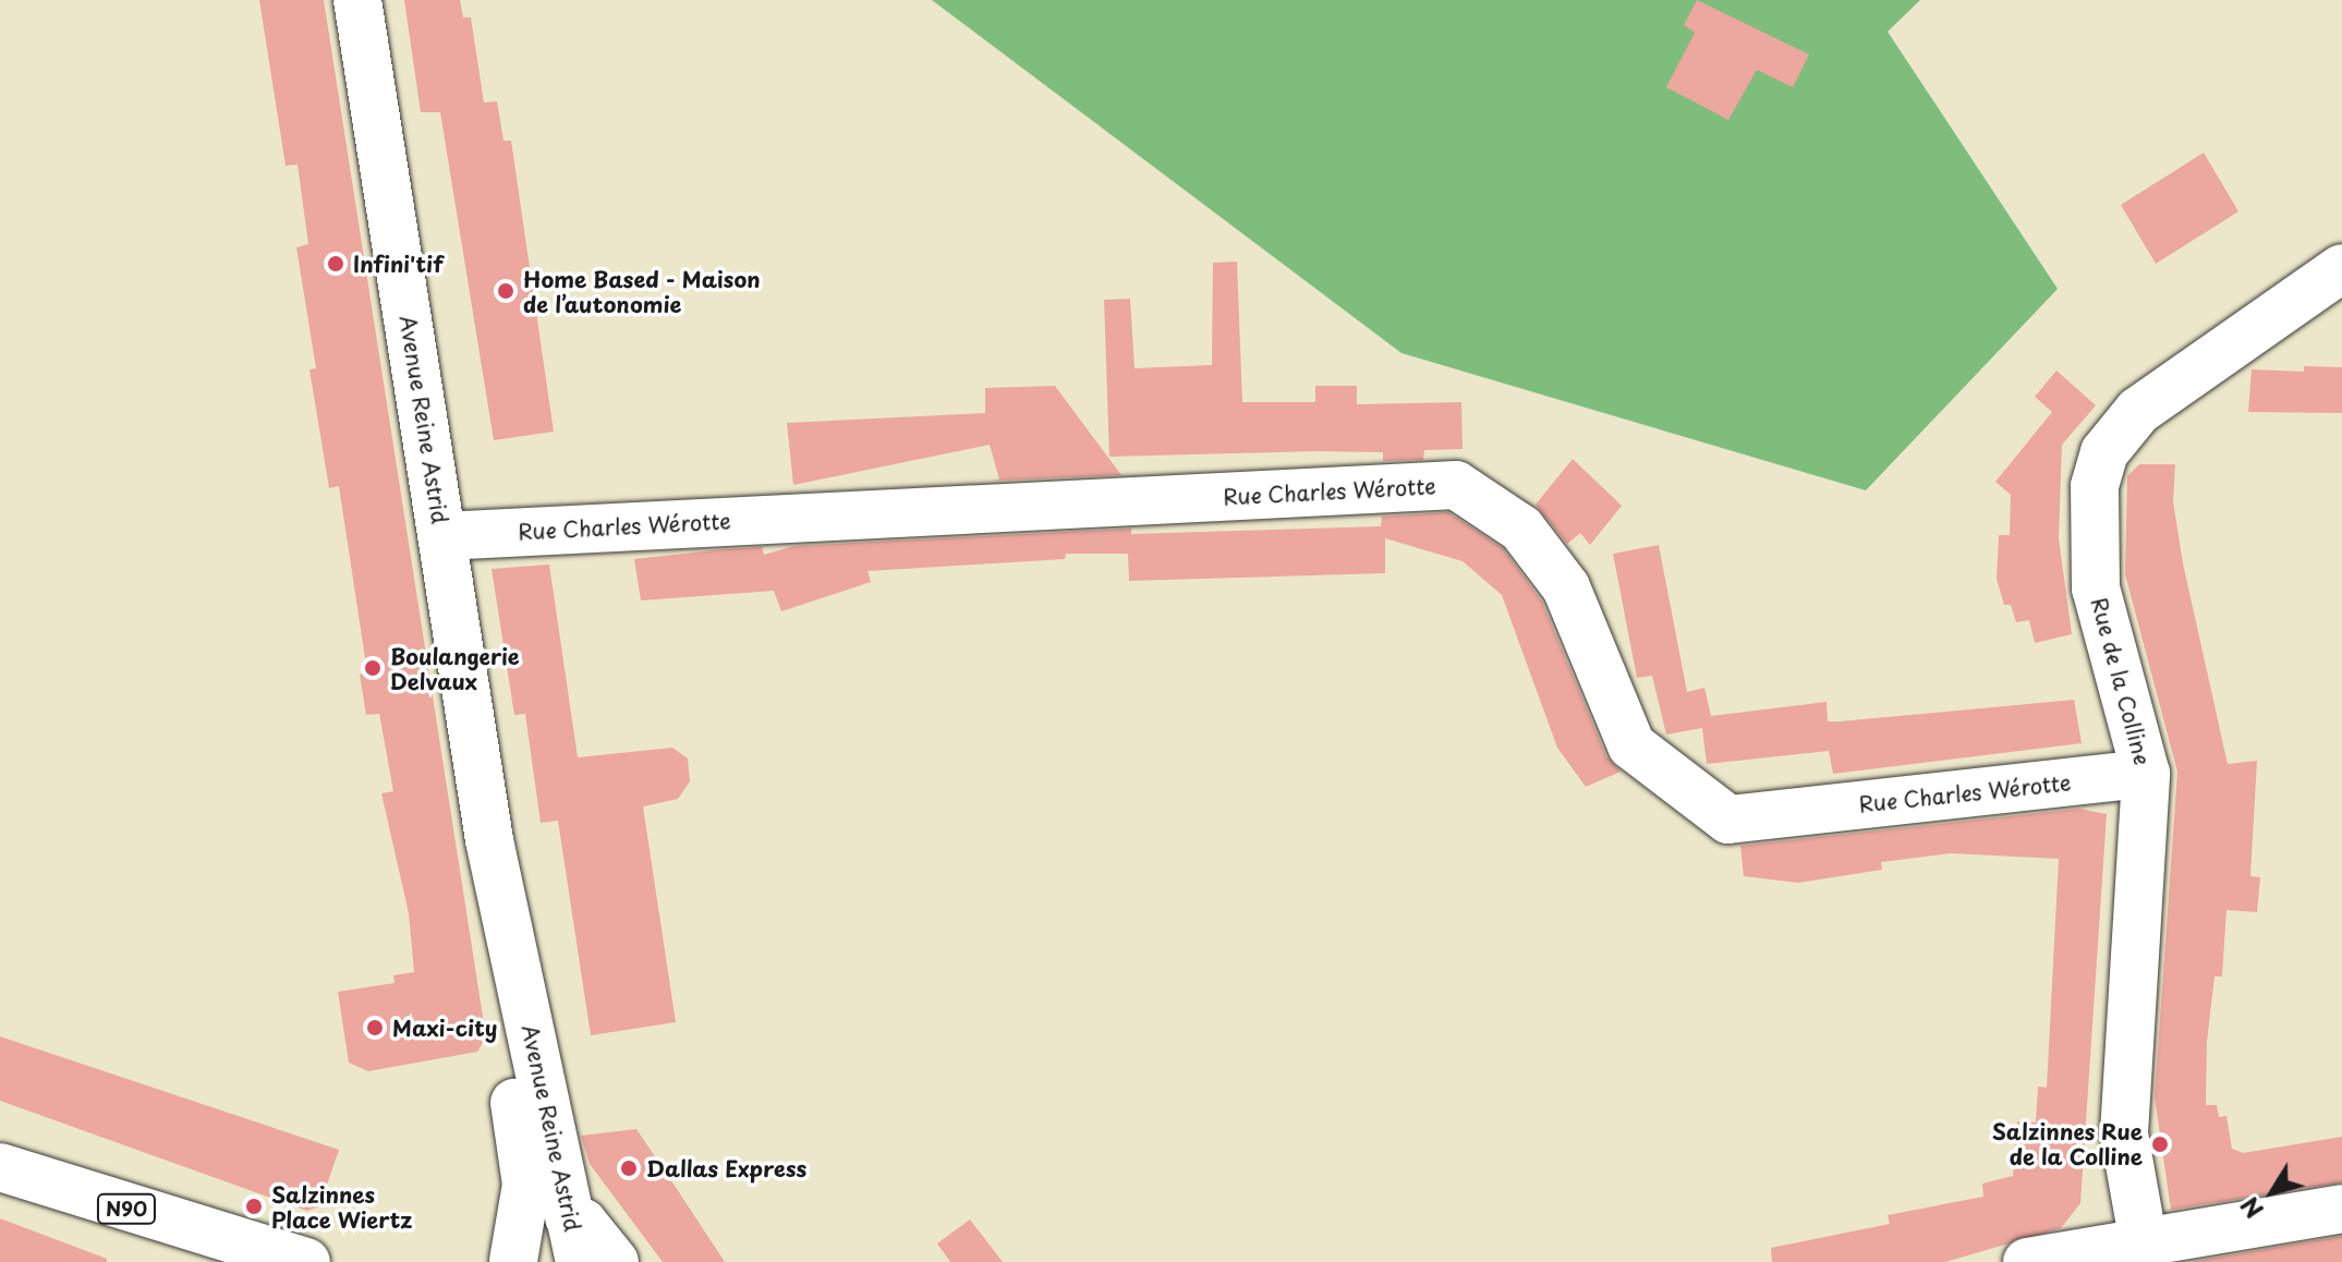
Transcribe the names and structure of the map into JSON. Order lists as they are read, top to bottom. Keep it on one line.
{"streets":{"street":["Avenue Reine Astrid","Rue Charles Wérotte","Rue de la Colline","N90"]},"crossings":[["Avenue Reine Astrid","Rue Charles Wérotte"],["Rue Charles Wérotte","Rue de la Colline"]],"places":["Infini'tif","Home Based - Maison de l’autonomie","Boulangerie Delvaux","Maxi-city","Salzinnes Rue de la Colline","Dallas Express","Salzinnes Place Wiertz"],"north":"bottom left"}
